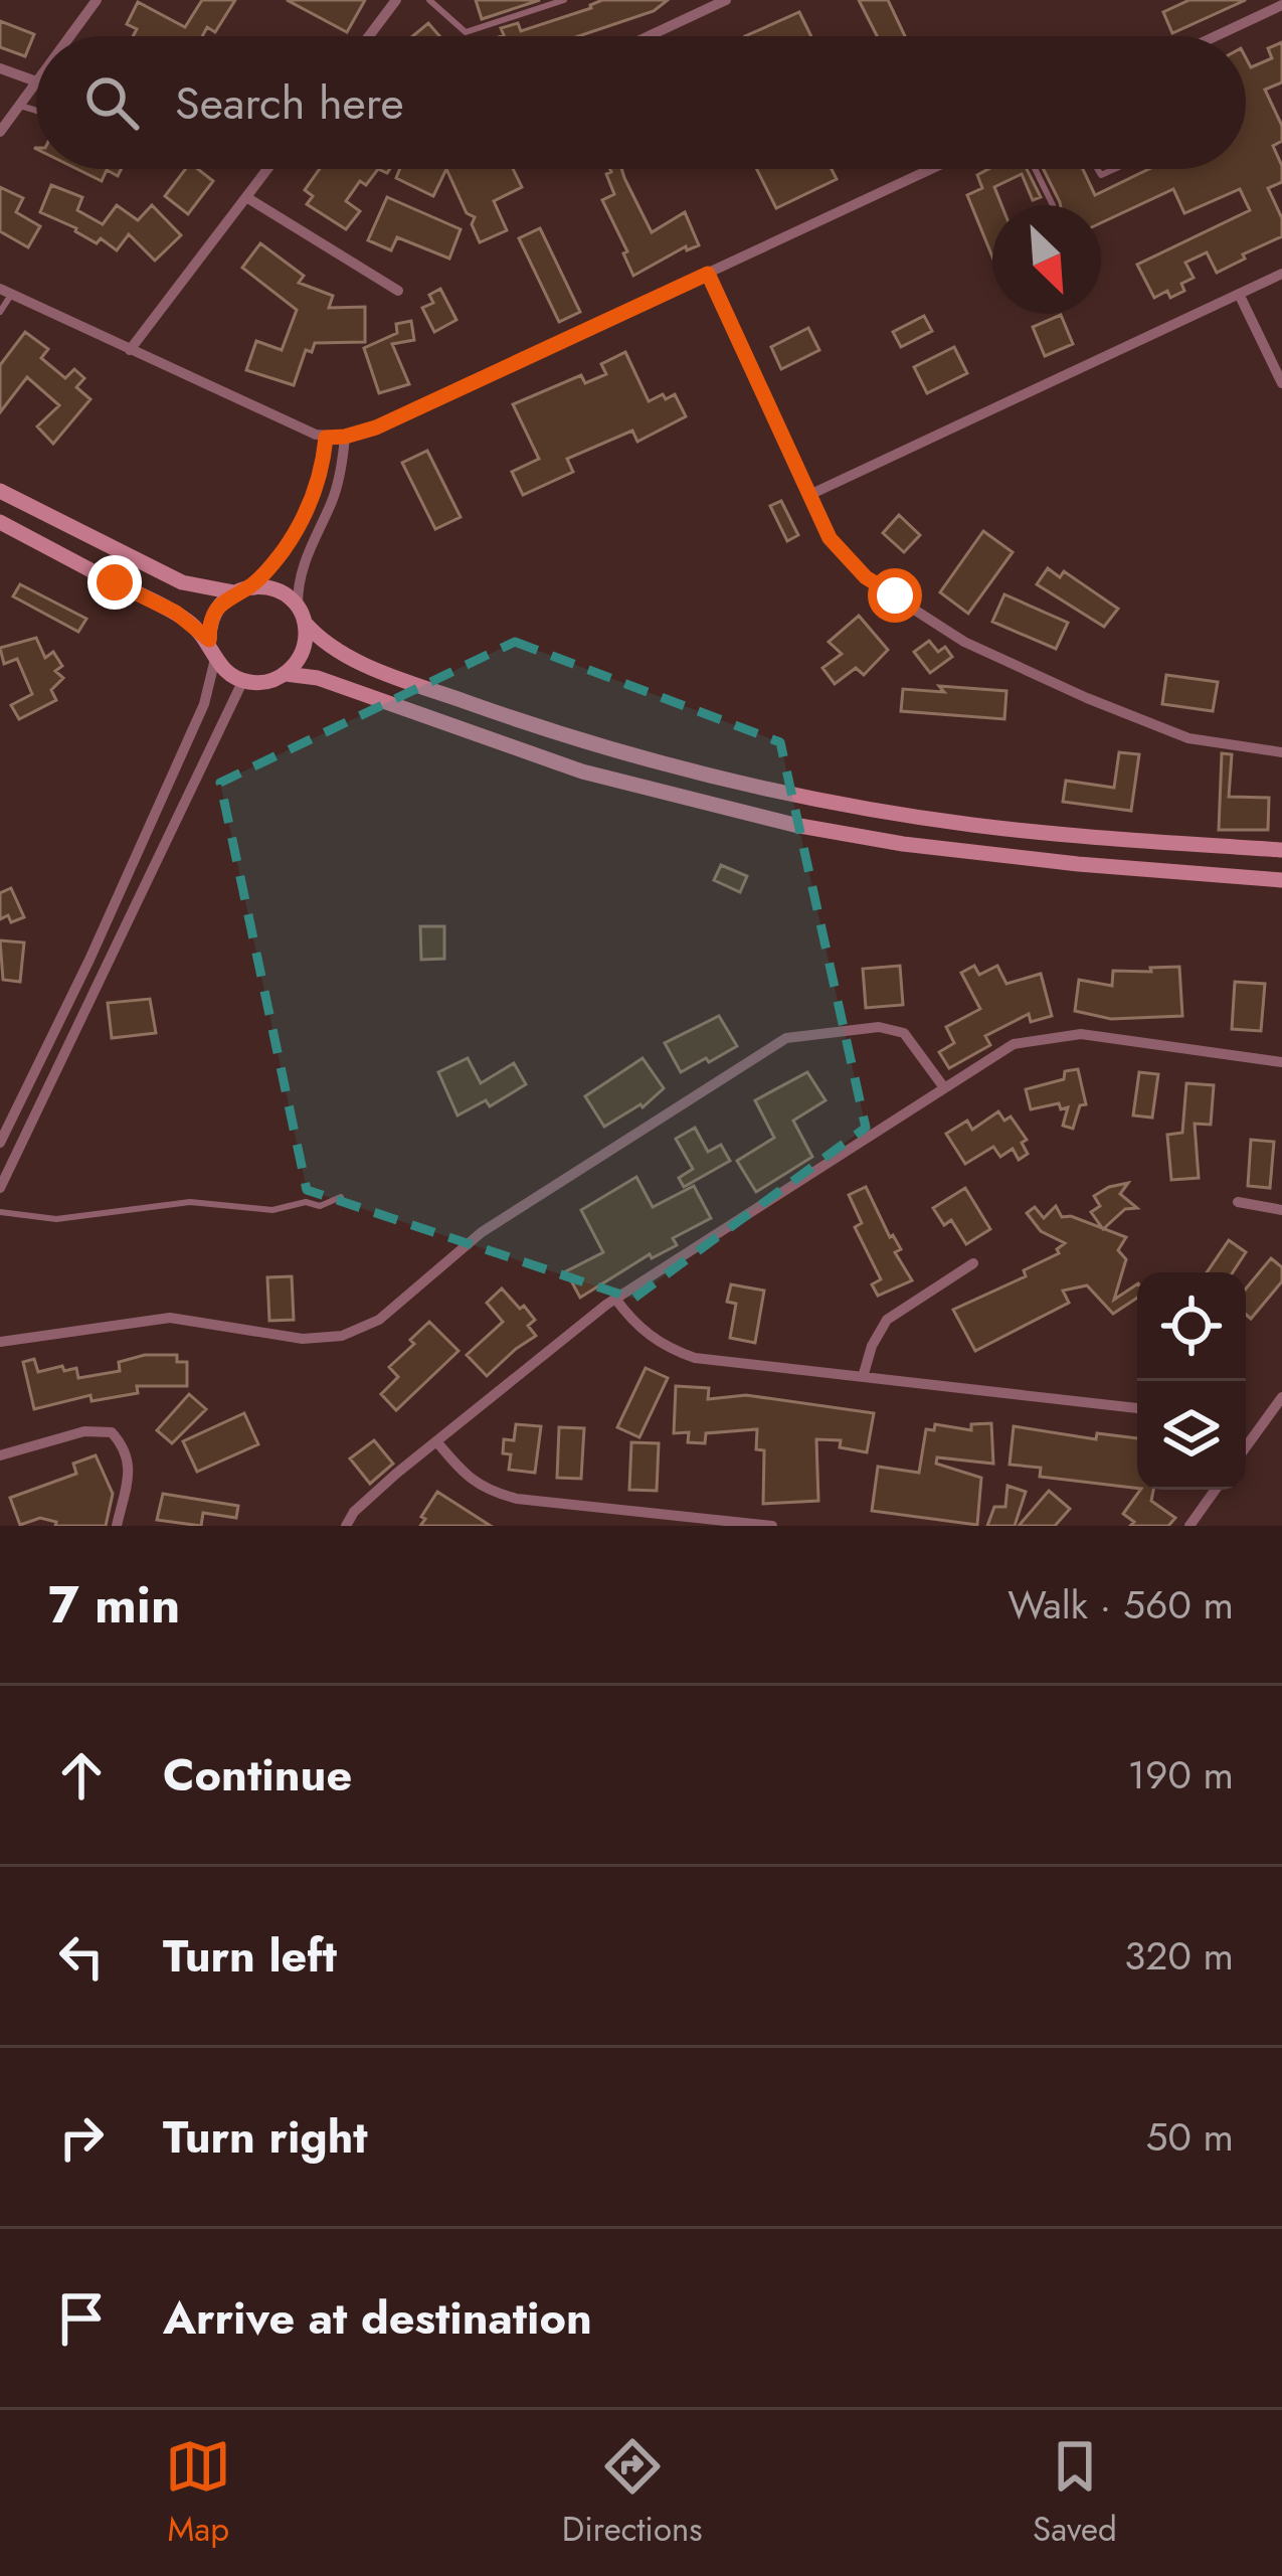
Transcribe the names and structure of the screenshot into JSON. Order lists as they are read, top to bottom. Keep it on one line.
{"north":"bottom right","page":{"search":"Search here","heading":["7 min","Walk · 560 m"],"list":[["Continue","190 m"],["Turn left","320 m"],["Turn right","50 m"],"Arrive at destination"],"nav":["Map","Directions","Saved"]}}
